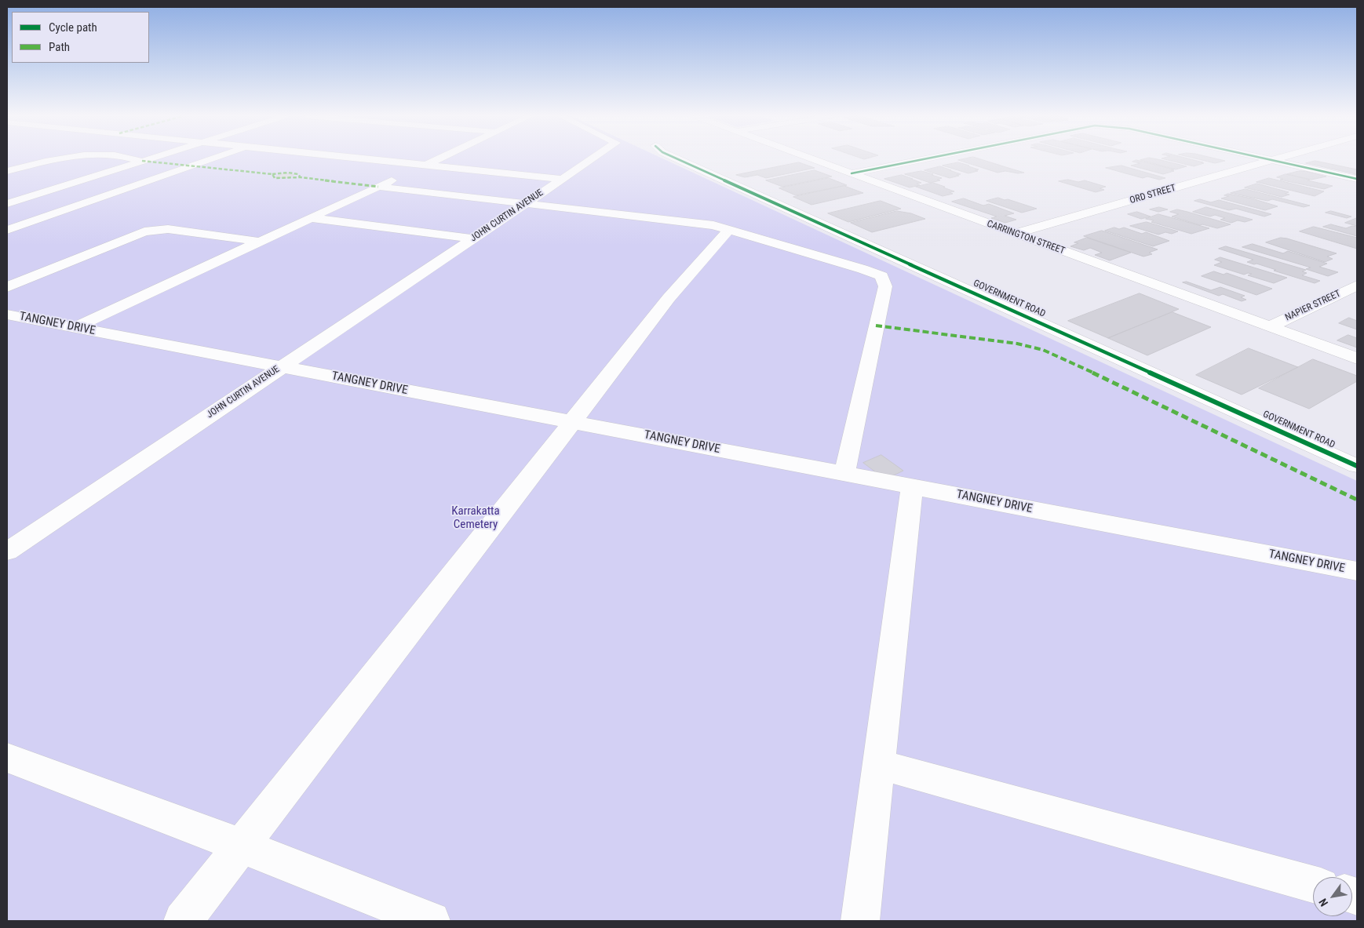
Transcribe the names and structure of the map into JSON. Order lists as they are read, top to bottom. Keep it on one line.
{"streets":{"street":["ORD STREET","JOHN CURTIN AVENUE","CARRINGTON STREET","GOVERNMENT ROAD","NAPIER STREET","TANGNEY DRIVE"]},"crossings":[["ORD STREET","CARRINGTON STREET"],["JOHN CURTIN AVENUE","TANGNEY DRIVE"],["CARRINGTON STREET","NAPIER STREET"]],"parks":["Karrakatta Cemetery"],"legend":["Cycle path","Path"],"north":"bottom left"}
